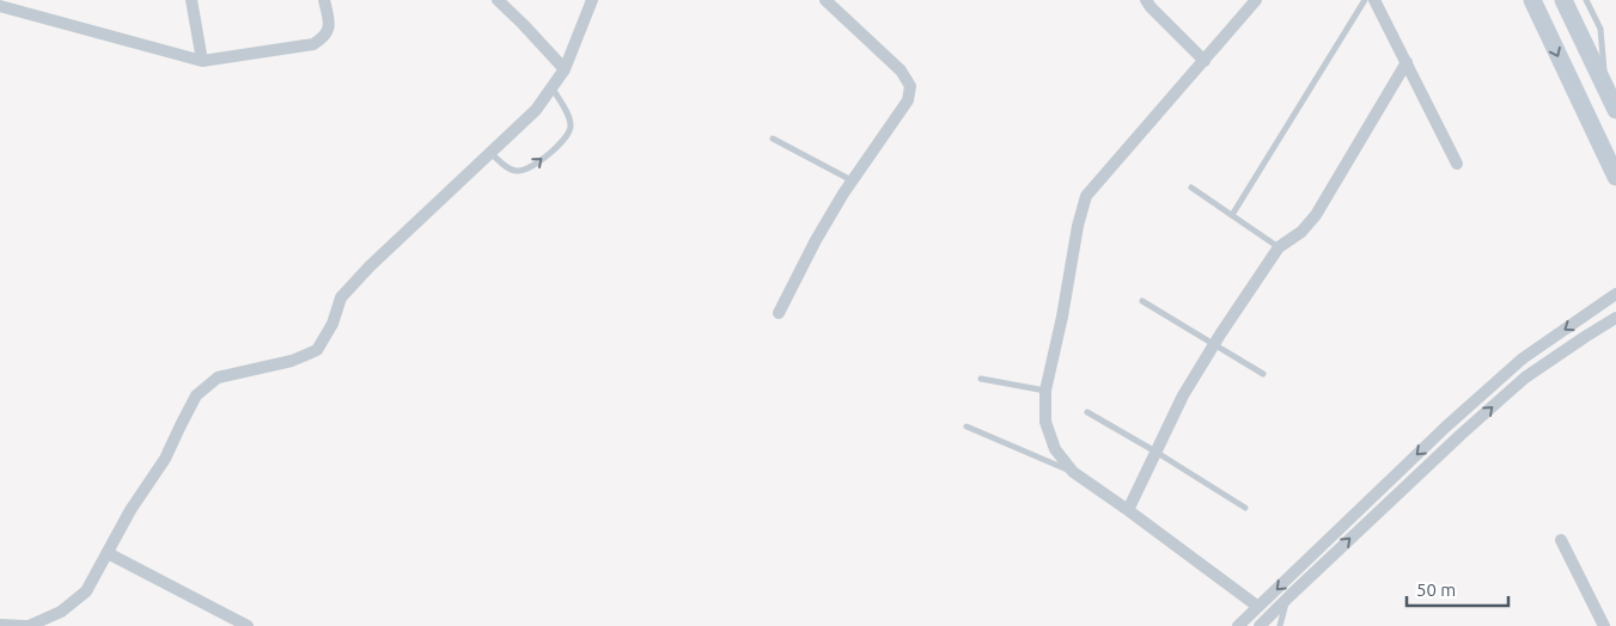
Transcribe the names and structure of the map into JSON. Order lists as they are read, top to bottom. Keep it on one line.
{"scale_bar":"50 m"}
